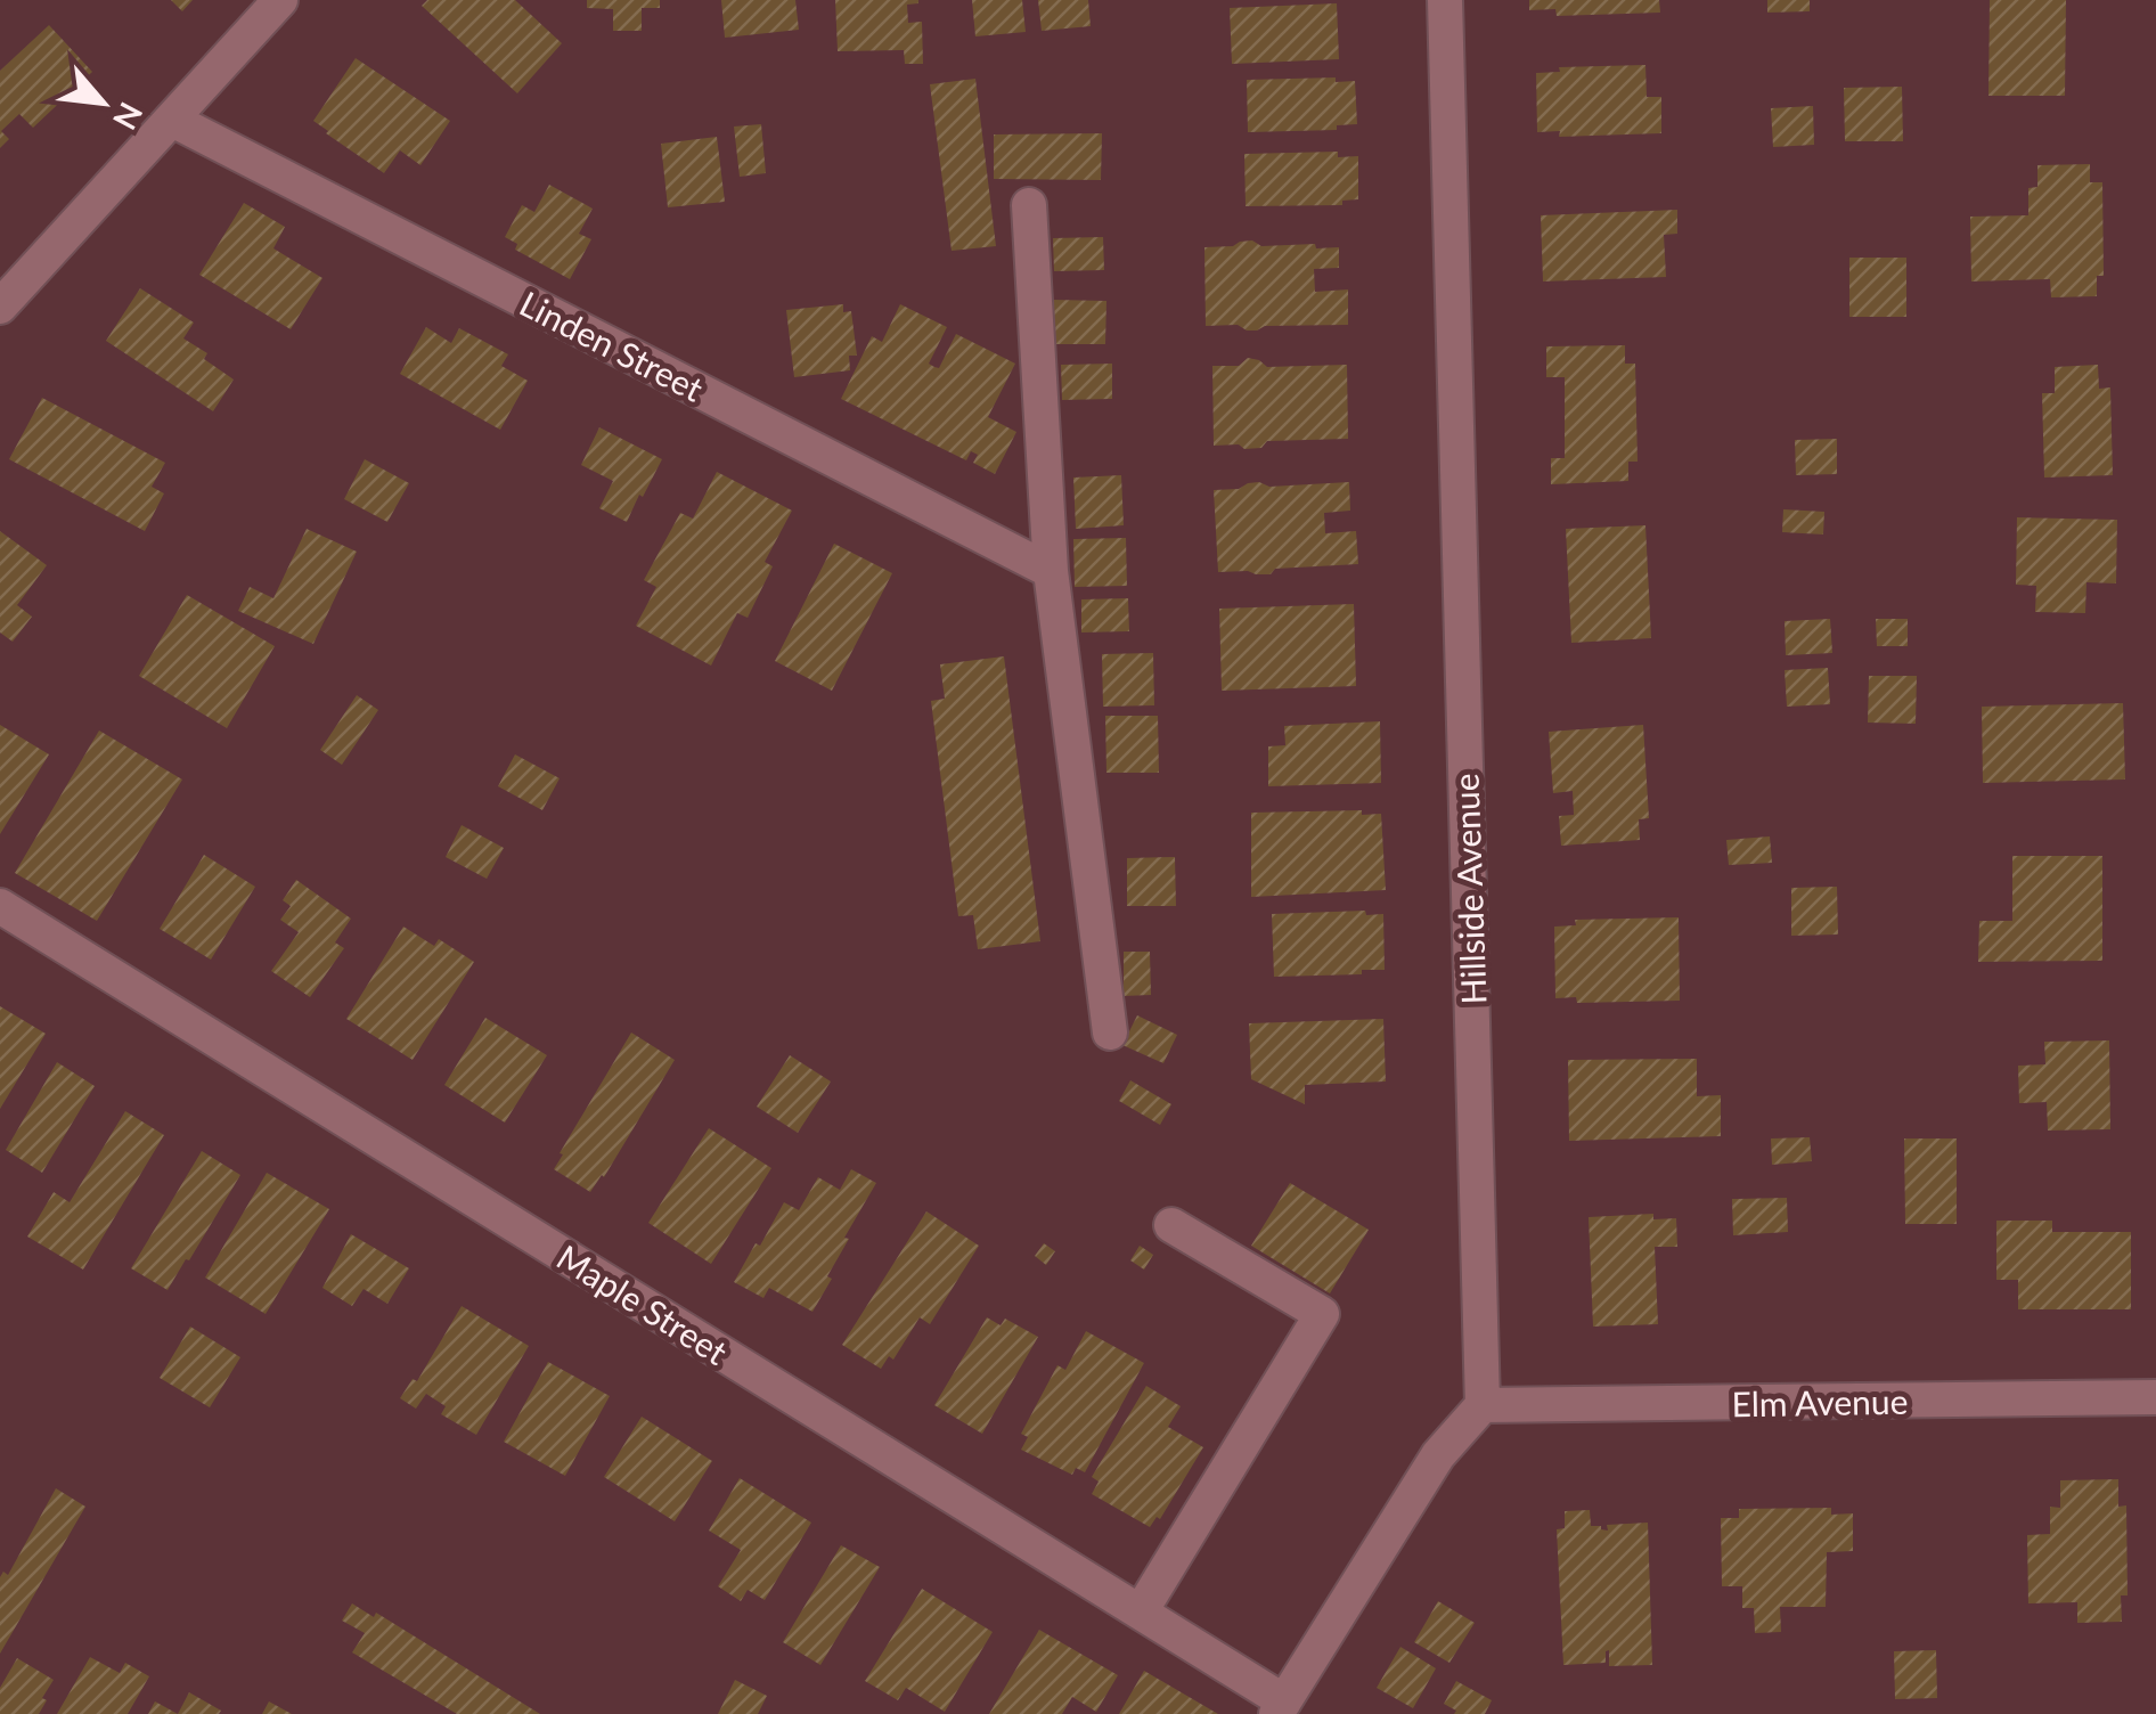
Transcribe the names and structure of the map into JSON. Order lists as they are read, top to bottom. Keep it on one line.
{"streets":{"street":["Linden Street","Hillside Avenue","Maple Street","Elm Avenue"]},"crossings":[["Hillside Avenue","Elm Avenue"]],"north":"bottom right"}
